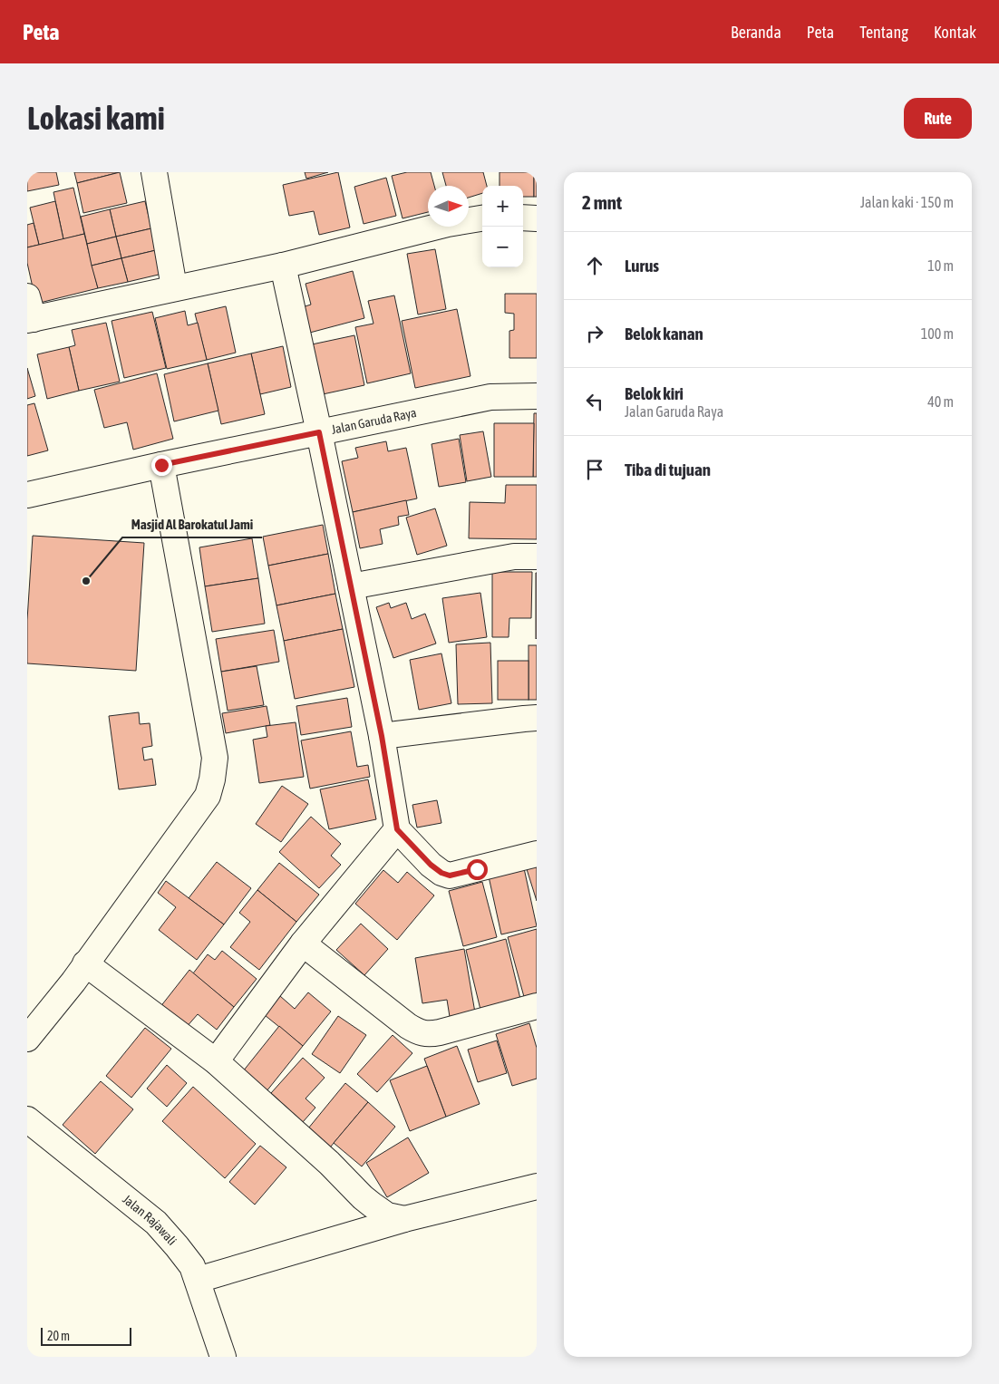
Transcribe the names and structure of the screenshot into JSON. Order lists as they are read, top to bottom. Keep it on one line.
{"streets":{"street":["Jalan Garuda Raya","Jalan Rajawali"]},"places":["Masjid Al Barokatul Jami"],"scale_bar":"20 m","north":"right","page":{"header":"Peta","nav":["Beranda","Peta","Tentang","Kontak"],"buttons":"Rute","title":"Lokasi kami","heading":["2 mnt","Jalan kaki · 150 m"],"map_buttons":["+","−"],"list":[["Lurus","10 m"],["Belok kanan","100 m"],["Belok kiri","Jalan Garuda Raya","40 m"],"Tiba di tujuan"],"scale":"20 m"}}
